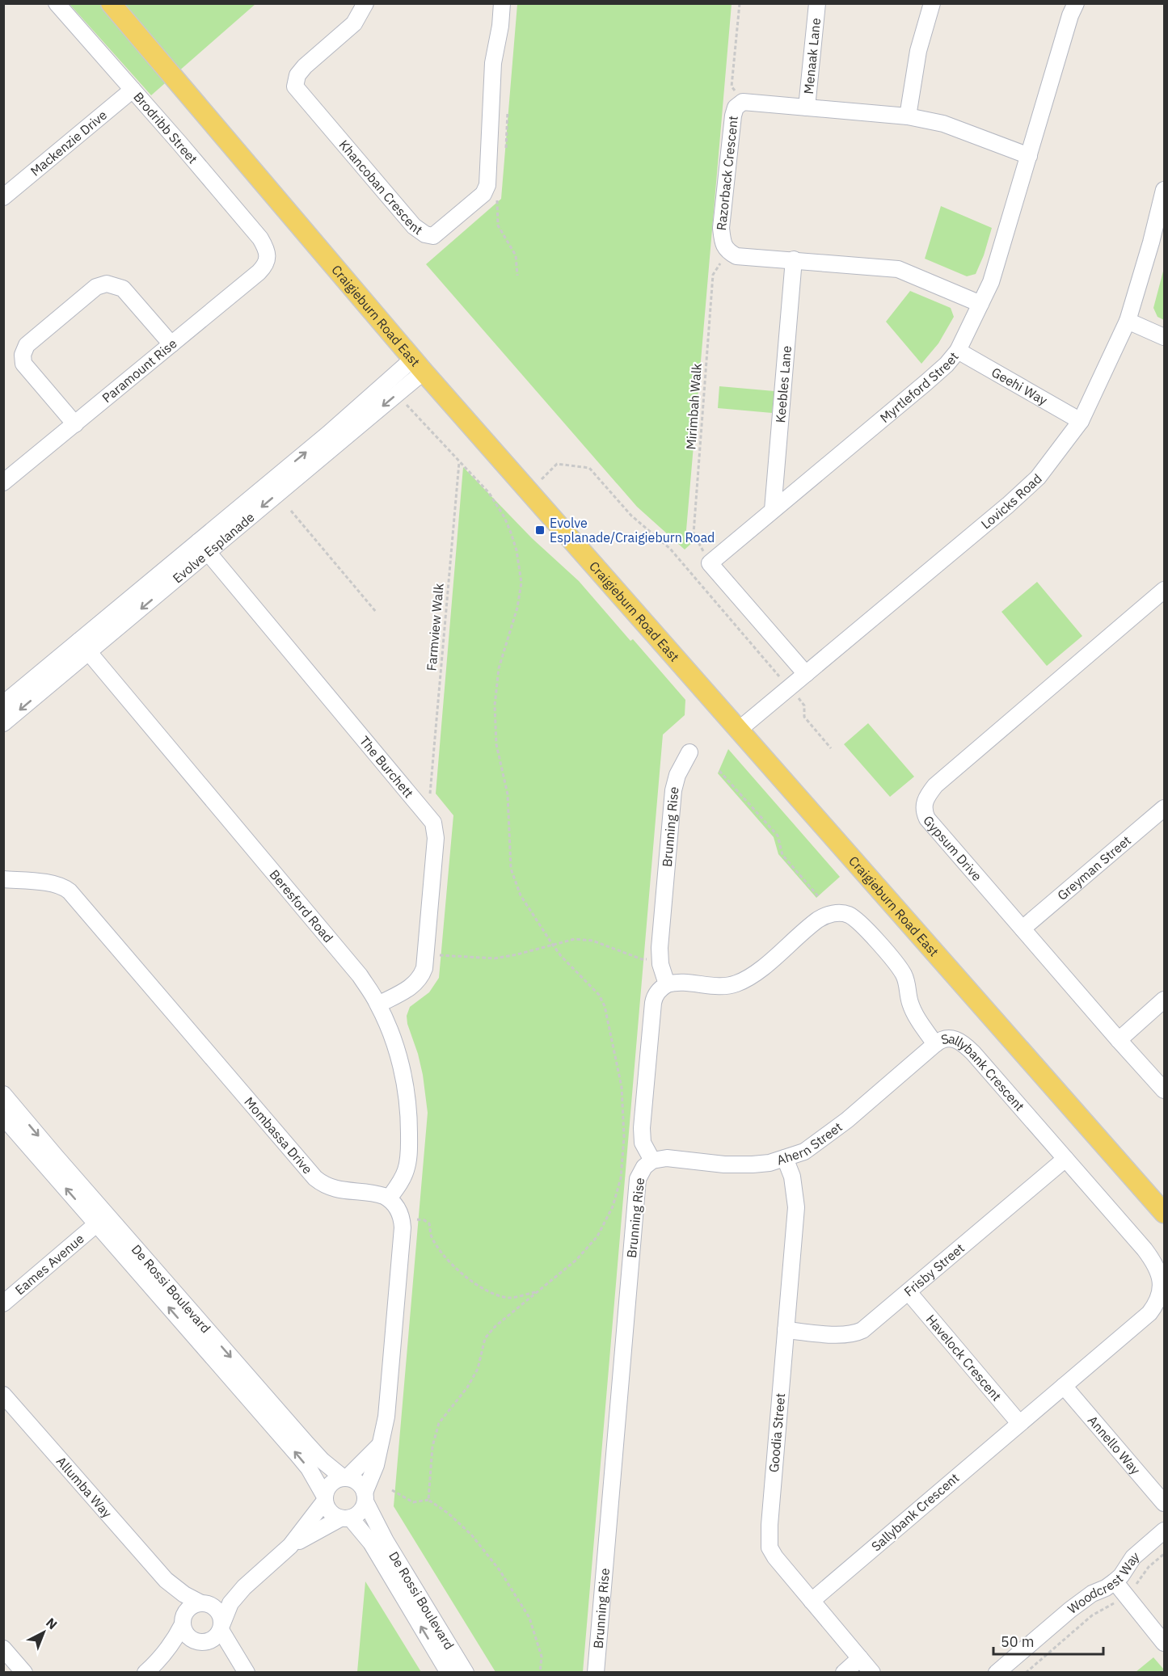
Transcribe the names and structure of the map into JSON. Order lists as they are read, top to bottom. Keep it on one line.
{"streets":{"main road":["Craigieburn Road East"],"street":["Menaak Lane","Brodribb Street","Mackenzie Drive","Razorback Crescent","Khancoban Crescent","Paramount Rise","Keebles Lane","Myrtleford Street","Geehi Way","Lovicks Road","Evolve Esplanade","The Burchett","Brunning Rise","Gypsum Drive","Greyman Street","Beresford Road","Sallybank Crescent","Mombassa Drive","Ahern Street","Eames Avenue","Frisby Street","De Rossi Boulevard","Havelock Crescent","Goodia Street","Annello Way","Allumba Way","Woodcrest Way"],"path":["Mirimbah Walk","Farmview Walk"]},"crossings":[["Menaak Lane","Razorback Crescent"],["Brodribb Street","Mackenzie Drive"],["Brodribb Street","Paramount Rise"],["Razorback Crescent","Keebles Lane"],["Razorback Crescent","Myrtleford Street"],["Razorback Crescent","Mirimbah Walk"],["Craigieburn Road East","Lovicks Road"],["Craigieburn Road East","Evolve Esplanade"],["Keebles Lane","Myrtleford Street"],["Myrtleford Street","Geehi Way"],["Myrtleford Street","Mirimbah Walk"],["Geehi Way","Lovicks Road"],["Evolve Esplanade","The Burchett"],["Evolve Esplanade","Beresford Road"],["The Burchett","Beresford Road"],["Brunning Rise","Sallybank Crescent"],["Brunning Rise","Ahern Street"],["Gypsum Drive","Greyman Street"],["Beresford Road","Mombassa Drive"],["Sallybank Crescent","Ahern Street"],["Sallybank Crescent","Frisby Street"],["Sallybank Crescent","Havelock Crescent"],["Sallybank Crescent","Goodia Street"],["Sallybank Crescent","Annello Way"],["Ahern Street","Goodia Street"],["Eames Avenue","De Rossi Boulevard"],["Frisby Street","Havelock Crescent"],["Frisby Street","Goodia Street"]],"places":{"transit":["Evolve Esplanade/Craigieburn Road"]},"scale_bar":"50 m","north":"top right"}
